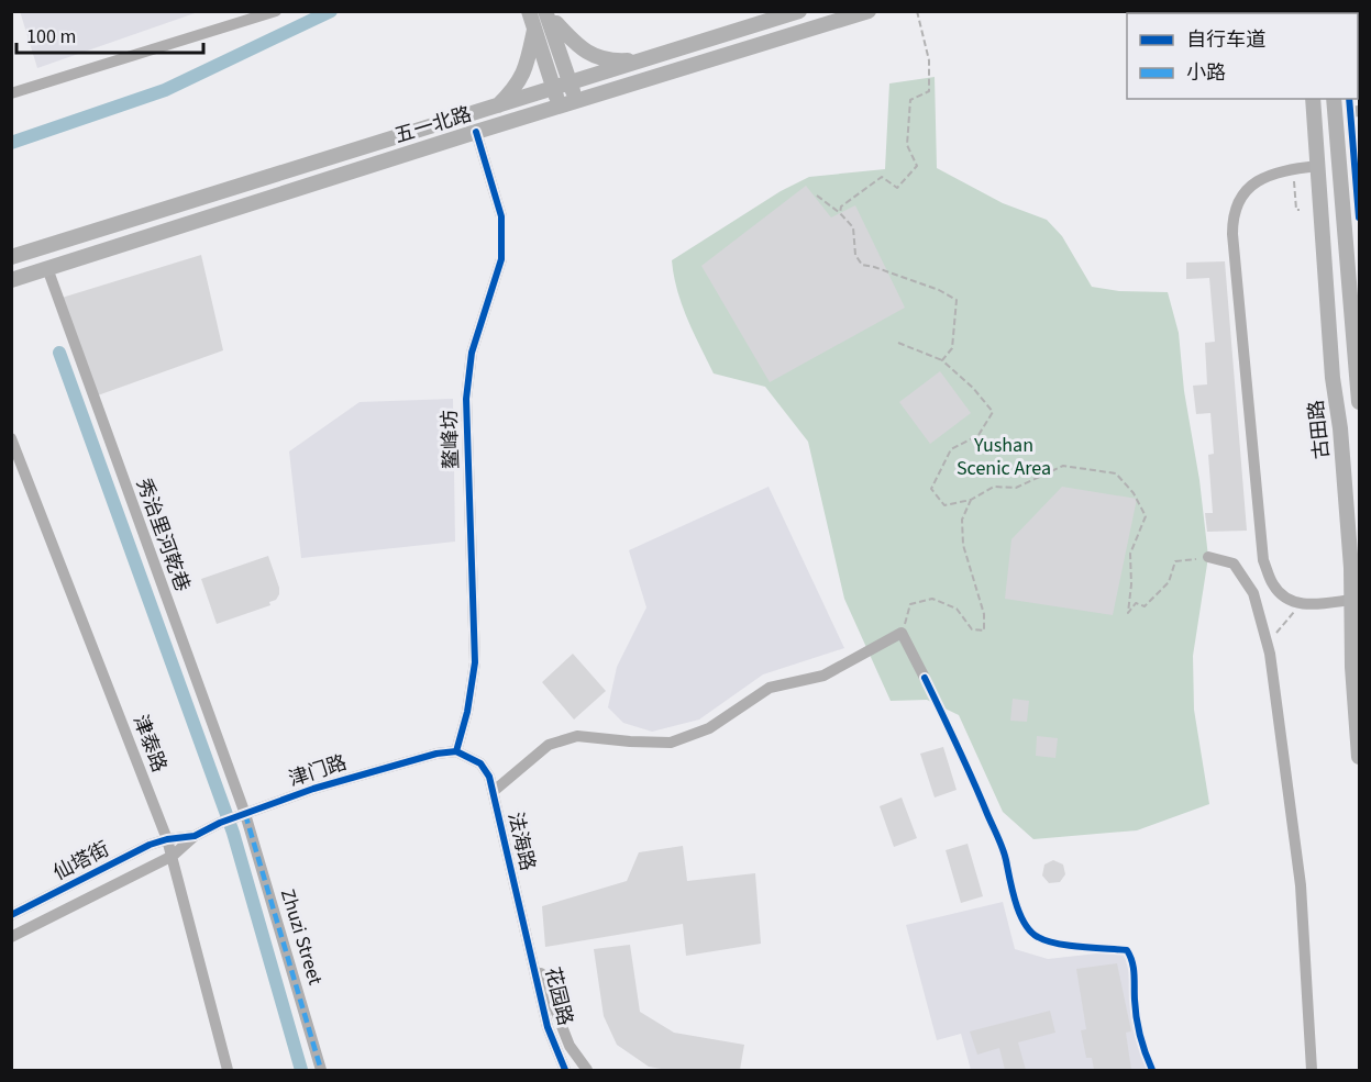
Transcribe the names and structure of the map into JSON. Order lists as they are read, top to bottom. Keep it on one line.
{"streets":{"main road":["五一北路","古田路"],"street":["鳌峰坊","秀治里河乾巷","津泰路","津门路","法海路","仙塔街","Zhuzi Street","花园路"]},"crossings":[["五一北路","鳌峰坊"],["五一北路","秀治里河乾巷"],["鳌峰坊","津门路"],["鳌峰坊","法海路"],["秀治里河乾巷","津门路"],["秀治里河乾巷","Zhuzi Street"],["津泰路","津门路"],["津泰路","仙塔街"],["津门路","法海路"],["津门路","仙塔街"],["津门路","Zhuzi Street"],["法海路","花园路"]],"parks":["Yushan Scenic Area"],"legend":["自行车道","小路"],"scale_bar":"100 m"}
